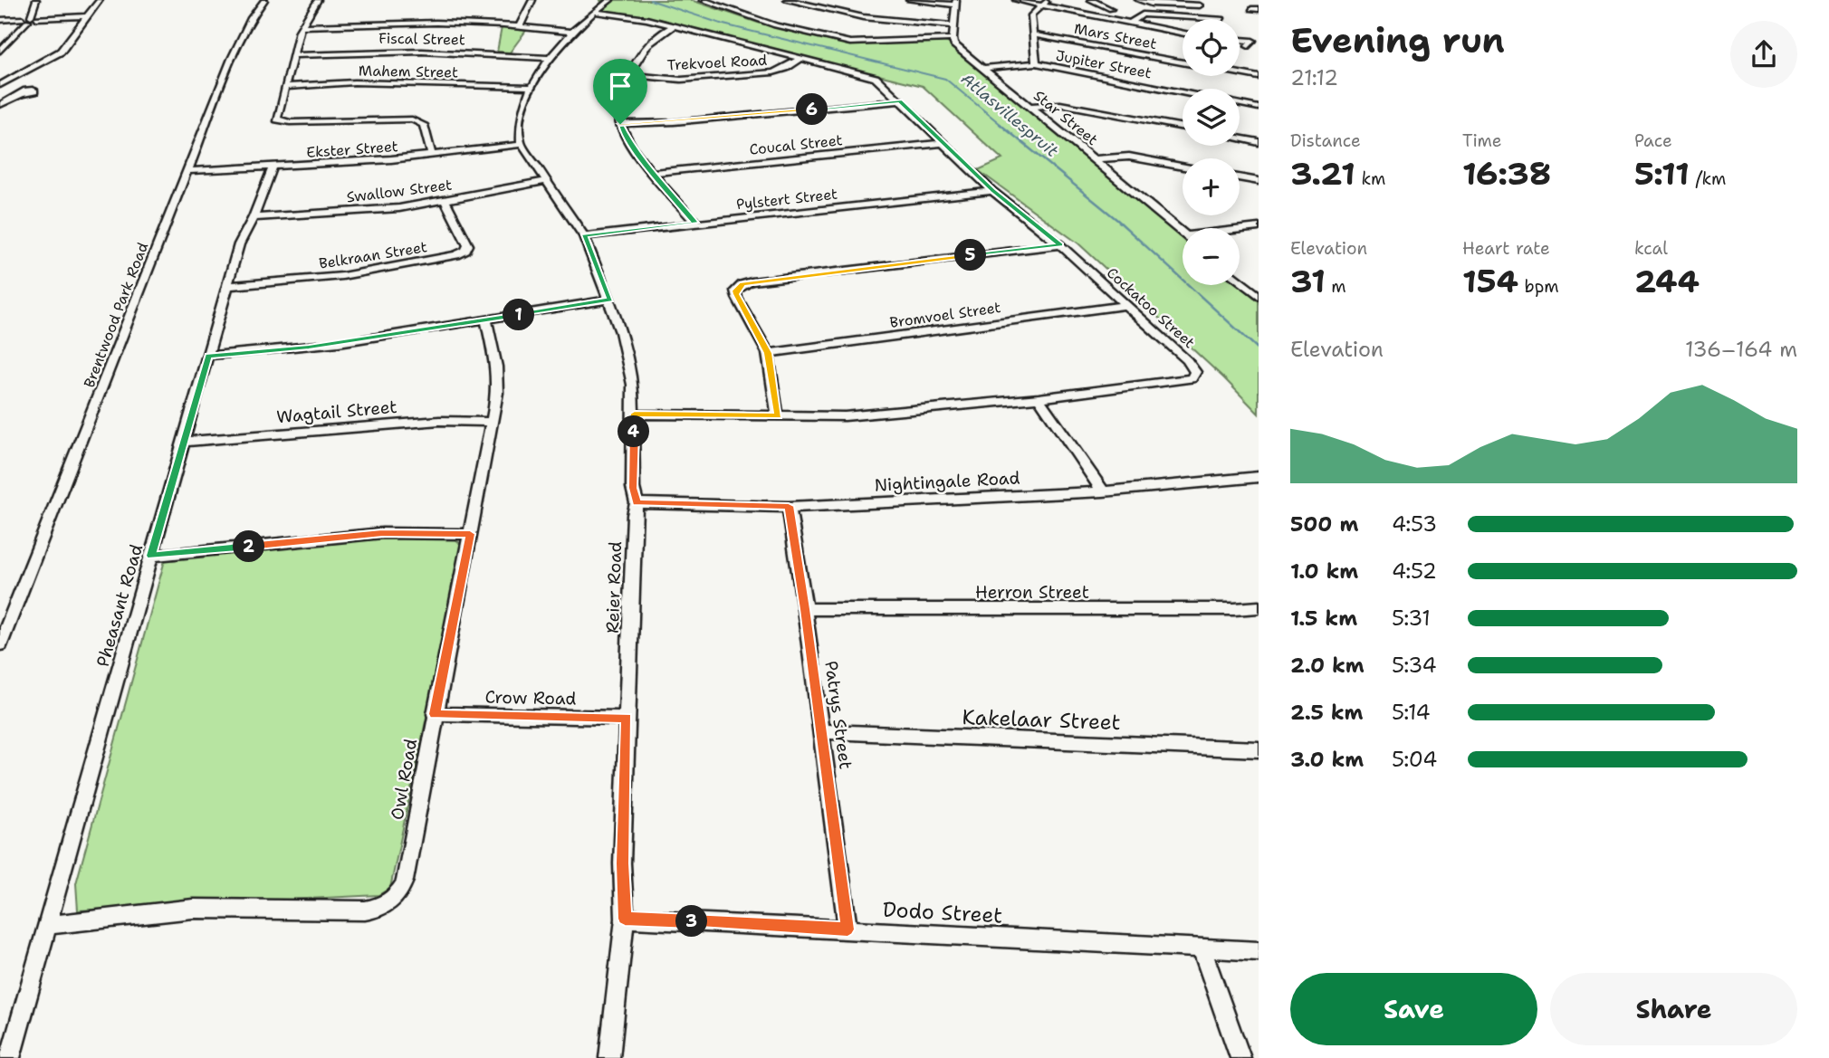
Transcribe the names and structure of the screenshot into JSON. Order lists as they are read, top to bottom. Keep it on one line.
{"streets":{"street":["Mars Street","Fiscal Street","Trekvoel Road","Jupiter Street","Mahem Street","Star Street","Coucal Street","Ekster Street","Swallow Street","Pylstert Street","Belkraan Street","Cockatoo Street","Brentwood Park Road","Bromvoel Street","Wagtail Street","Nightingale Road","Reier Road","Herron Street","Pheasant Road","Crow Road","Patrys Street","Kakelaar Street","Owl Road","Dodo Street"]},"crossings":[["Trekvoel Road","Cockatoo Street"],["Jupiter Street","Star Street"],["Coucal Street","Cockatoo Street"],["Ekster Street","Brentwood Park Road"],["Ekster Street","Reier Road"],["Ekster Street","Pheasant Road"],["Swallow Street","Belkraan Street"],["Swallow Street","Reier Road"],["Swallow Street","Pheasant Road"],["Pylstert Street","Cockatoo Street"],["Pylstert Street","Reier Road"],["Belkraan Street","Pheasant Road"],["Cockatoo Street","Bromvoel Street"],["Cockatoo Street","Reier Road"],["Wagtail Street","Pheasant Road"],["Wagtail Street","Owl Road"],["Nightingale Road","Reier Road"],["Nightingale Road","Patrys Street"],["Reier Road","Crow Road"],["Reier Road","Dodo Street"],["Herron Street","Patrys Street"],["Pheasant Road","Owl Road"],["Crow Road","Owl Road"],["Patrys Street","Kakelaar Street"],["Patrys Street","Dodo Street"]],"water":["Atlasvillespruit"],"page":{"heading":["Evening run","21:12"],"map_buttons":["+","−"],"pins":["6","5","1","4","2","3"],"stats":[["Distance","3.21 km"],["Time","16:38"],["Pace","5:11 /km"],["Elevation","31 m"],["Heart rate","154 bpm"],["kcal","244"]],"chart":["Elevation","136–164 m"],"list":[{"name":"500 m","note":"4:53"},{"name":"1.0 km","note":"4:52"},{"name":"1.5 km","note":"5:31"},{"name":"2.0 km","note":"5:34"},{"name":"2.5 km","note":"5:14"},{"name":"3.0 km","note":"5:04"}],"buttons":["Save","Share"]}}
